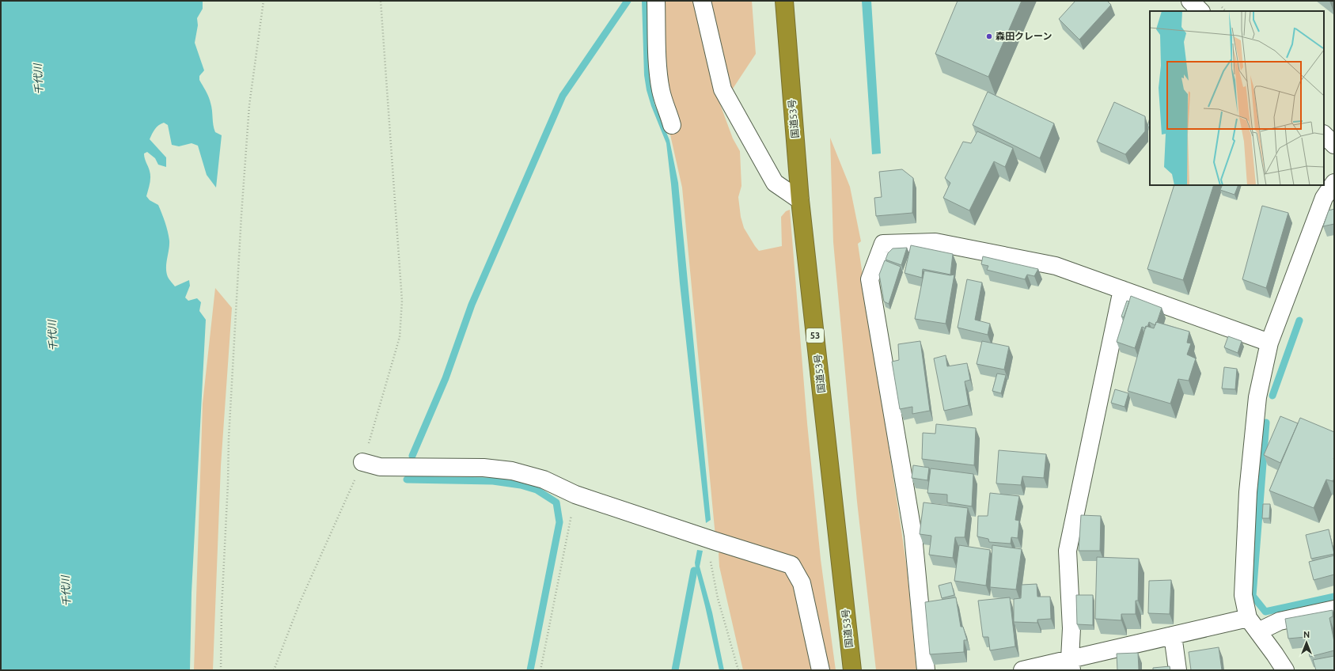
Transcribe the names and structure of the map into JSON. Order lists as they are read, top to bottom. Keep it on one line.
{"streets":{"highway":["国道53号","53"]},"water":["千代川"],"places":["森田クレーン"],"north":"top"}
